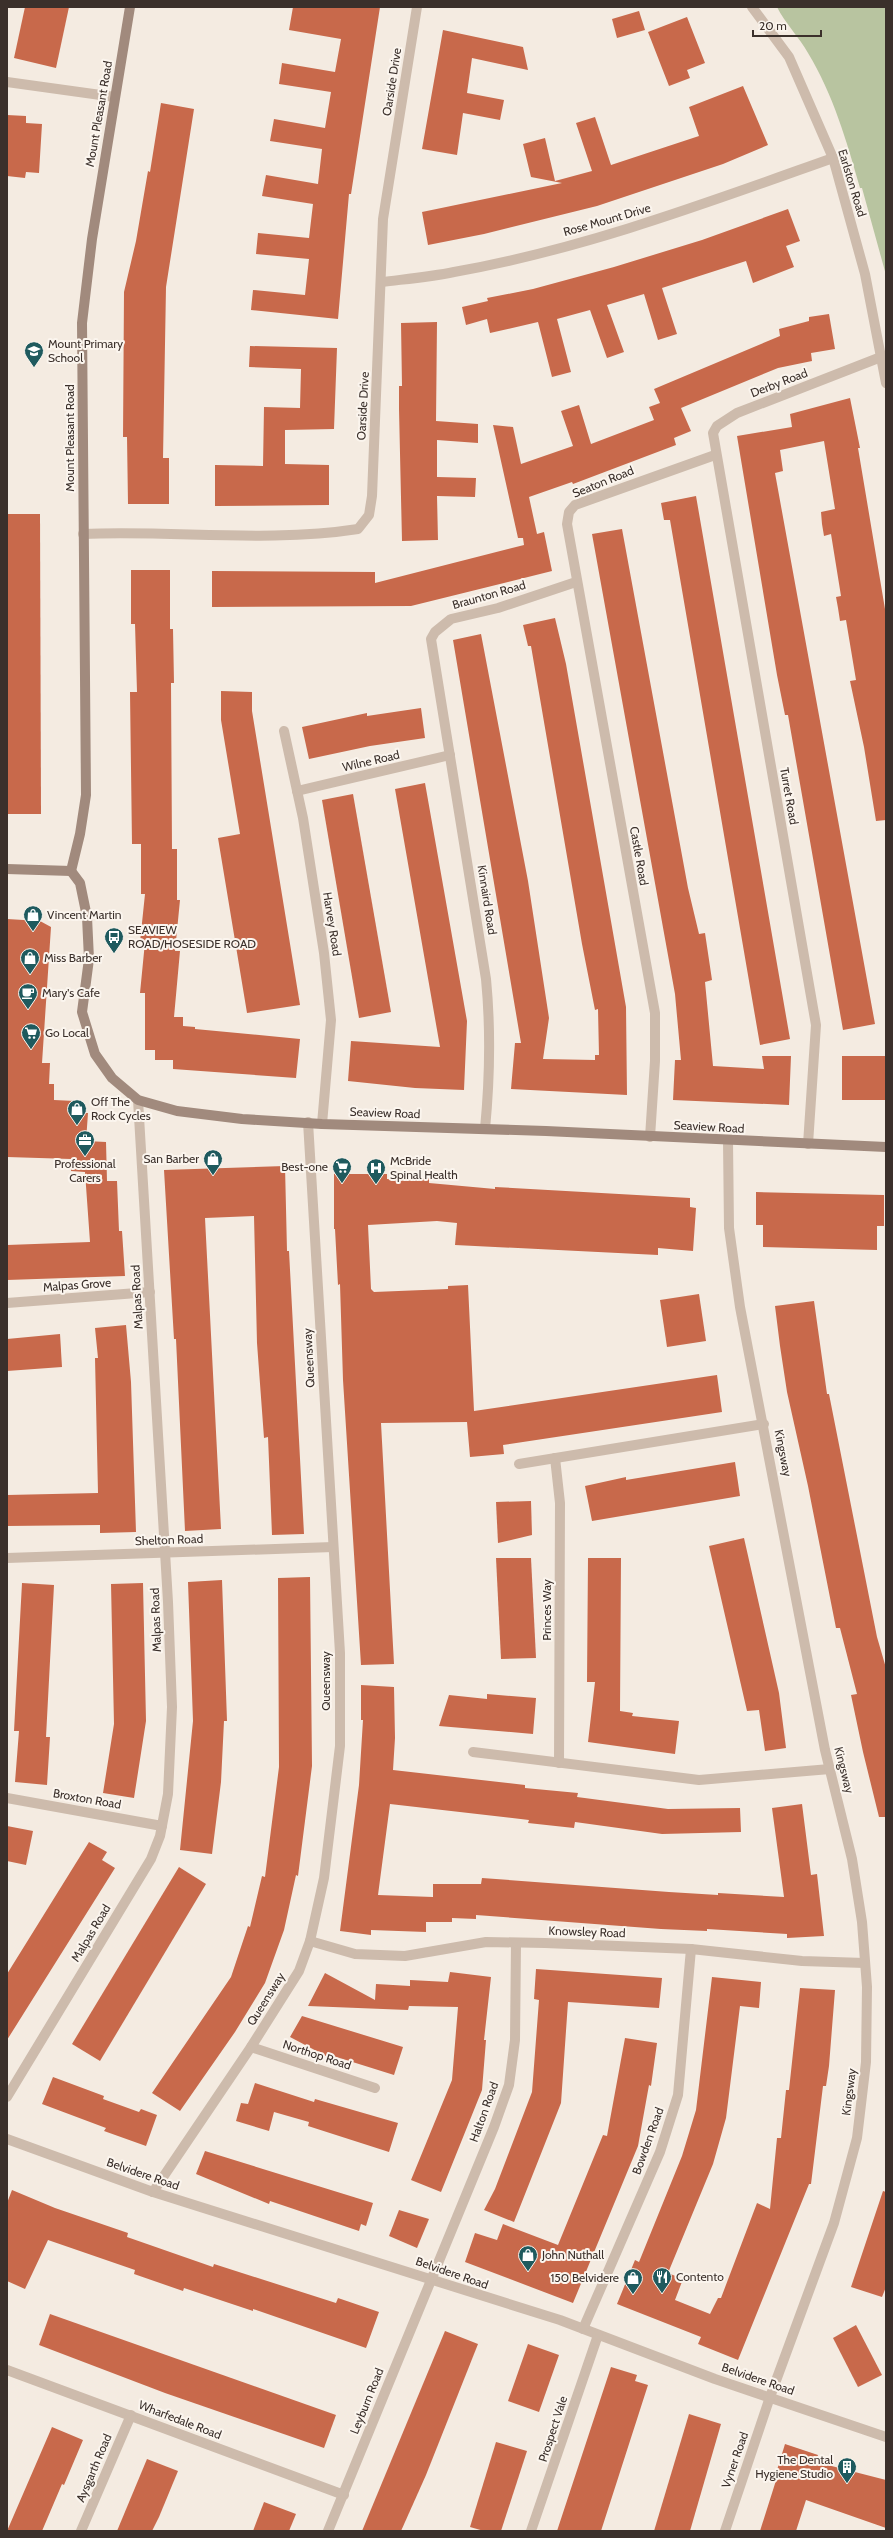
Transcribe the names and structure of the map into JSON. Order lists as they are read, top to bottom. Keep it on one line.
{"streets":{"street":["Oarside Drive","Mount Pleasant Road","Earlston Road","Rose Mount Drive","Derby Road","Seaton Road","Braunton Road","Wilne Road","Turret Road","Castle Road","Kinnaird Road","Harvey Road","Seaview Road","Malpas Grove","Malpas Road","Queensway","Kingsway","Shelton Road","Princes Way","Broxton Road","Knowsley Road","Northop Road","Halton Road","Bowden Road","Belvidere Road","Leyburn Road","Wharfedale Road","Prospect Vale","Vyner Road","Aysgarth Road"]},"crossings":[["Oarside Drive","Mount Pleasant Road"],["Oarside Drive","Rose Mount Drive"],["Mount Pleasant Road","Seaview Road"],["Earlston Road","Rose Mount Drive"],["Earlston Road","Derby Road"],["Derby Road","Seaton Road"],["Derby Road","Turret Road"],["Seaton Road","Braunton Road"],["Seaton Road","Turret Road"],["Seaton Road","Castle Road"],["Braunton Road","Castle Road"],["Braunton Road","Kinnaird Road"],["Wilne Road","Kinnaird Road"],["Wilne Road","Harvey Road"],["Turret Road","Seaview Road"],["Castle Road","Seaview Road"],["Kinnaird Road","Seaview Road"],["Harvey Road","Seaview Road"],["Seaview Road","Malpas Road"],["Seaview Road","Queensway"],["Seaview Road","Kingsway"],["Malpas Grove","Malpas Road"],["Malpas Road","Shelton Road"],["Malpas Road","Broxton Road"],["Queensway","Shelton Road"],["Queensway","Knowsley Road"],["Queensway","Northop Road"],["Queensway","Belvidere Road"],["Kingsway","Knowsley Road"],["Kingsway","Belvidere Road"],["Kingsway","Vyner Road"],["Knowsley Road","Halton Road"],["Knowsley Road","Bowden Road"],["Halton Road","Belvidere Road"],["Halton Road","Leyburn Road"],["Bowden Road","Belvidere Road"],["Belvidere Road","Leyburn Road"],["Belvidere Road","Prospect Vale"],["Belvidere Road","Vyner Road"],["Leyburn Road","Wharfedale Road"],["Wharfedale Road","Aysgarth Road"]],"places":{"school or university":["Mount Primary School"],"shop":["Vincent Martin","Miss Barber","Off The Rock Cycles","San Barber","John Nuthall","150 Belvidere"],"bus stop":["SEAVIEW ROAD/HOSESIDE ROAD"],"cafe":["Mary's Cafe"],"supermarket":["Go Local","Best-one"],"office":["Professional Carers"],"hospital":["McBride Spinal Health"],"restaurant":["Contento"],"building":["The Dental Hygiene Studio"]},"scale_bar":"20 m"}
